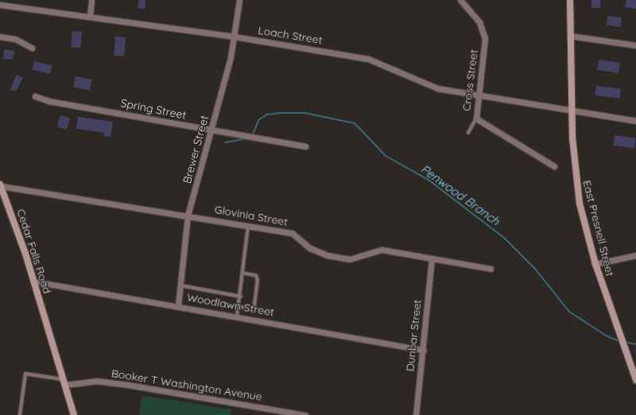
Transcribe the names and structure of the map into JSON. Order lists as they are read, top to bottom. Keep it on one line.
{"streets":{"main road":["East Presnell Street","Cedar Falls Road"],"street":["Loach Street","Cross Street","Spring Street","Brewer Street","Glovinia Street","Woodlawn Street","Dunbar Street","Booker T Washington Avenue"]},"crossings":[["Loach Street","Cross Street"],["Loach Street","Brewer Street"],["Loach Street","East Presnell Street"],["Spring Street","Brewer Street"],["Brewer Street","Glovinia Street"],["Brewer Street","Woodlawn Street"],["Glovinia Street","Cedar Falls Road"],["Glovinia Street","Dunbar Street"],["Cedar Falls Road","Woodlawn Street"],["Cedar Falls Road","Booker T Washington Avenue"],["Woodlawn Street","Dunbar Street"]],"water":["Penwood Branch"]}
